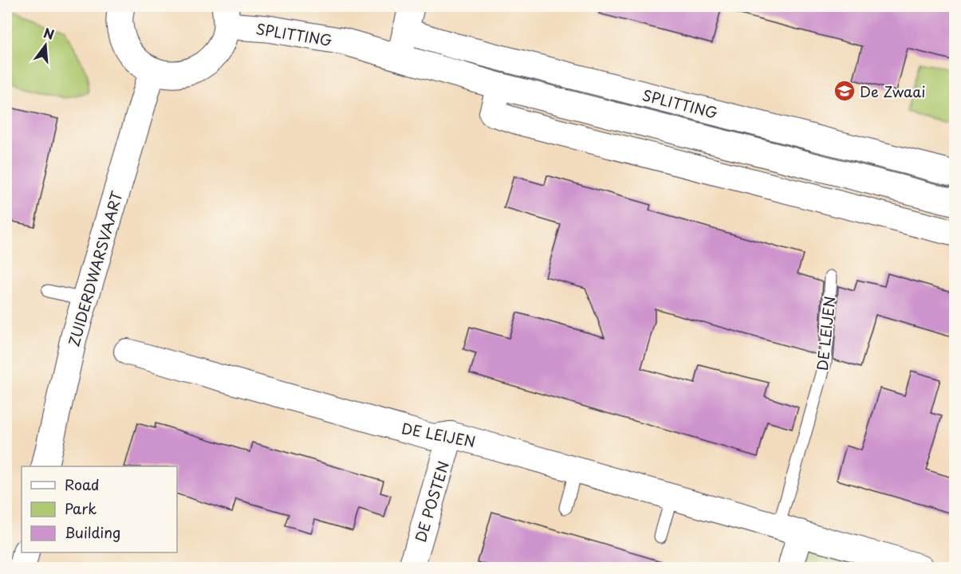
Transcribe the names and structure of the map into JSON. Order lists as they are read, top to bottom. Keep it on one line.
{"streets":{"main road":["SPLITTING","ZUIDERDWARSVAART"],"street":["DE LEIJEN","DE POSTEN"]},"crossings":[["DE LEIJEN","DE POSTEN"]],"places":{"school or university":["De Zwaai"]},"legend":["Road","Park","Building"],"north":"top"}
